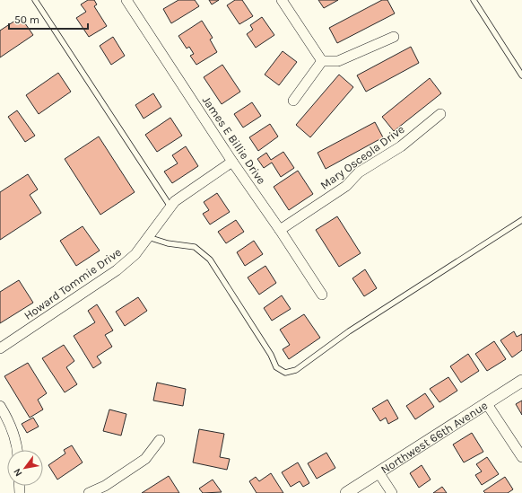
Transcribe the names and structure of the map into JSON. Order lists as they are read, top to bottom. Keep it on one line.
{"streets":{"street":["James E Billie Drive","Mary Osceola Drive","Howard Tommie Drive","Northwest 66th Avenue"]},"crossings":[["James E Billie Drive","Mary Osceola Drive"],["James E Billie Drive","Howard Tommie Drive"]],"scale_bar":"50 m","north":"bottom left"}
